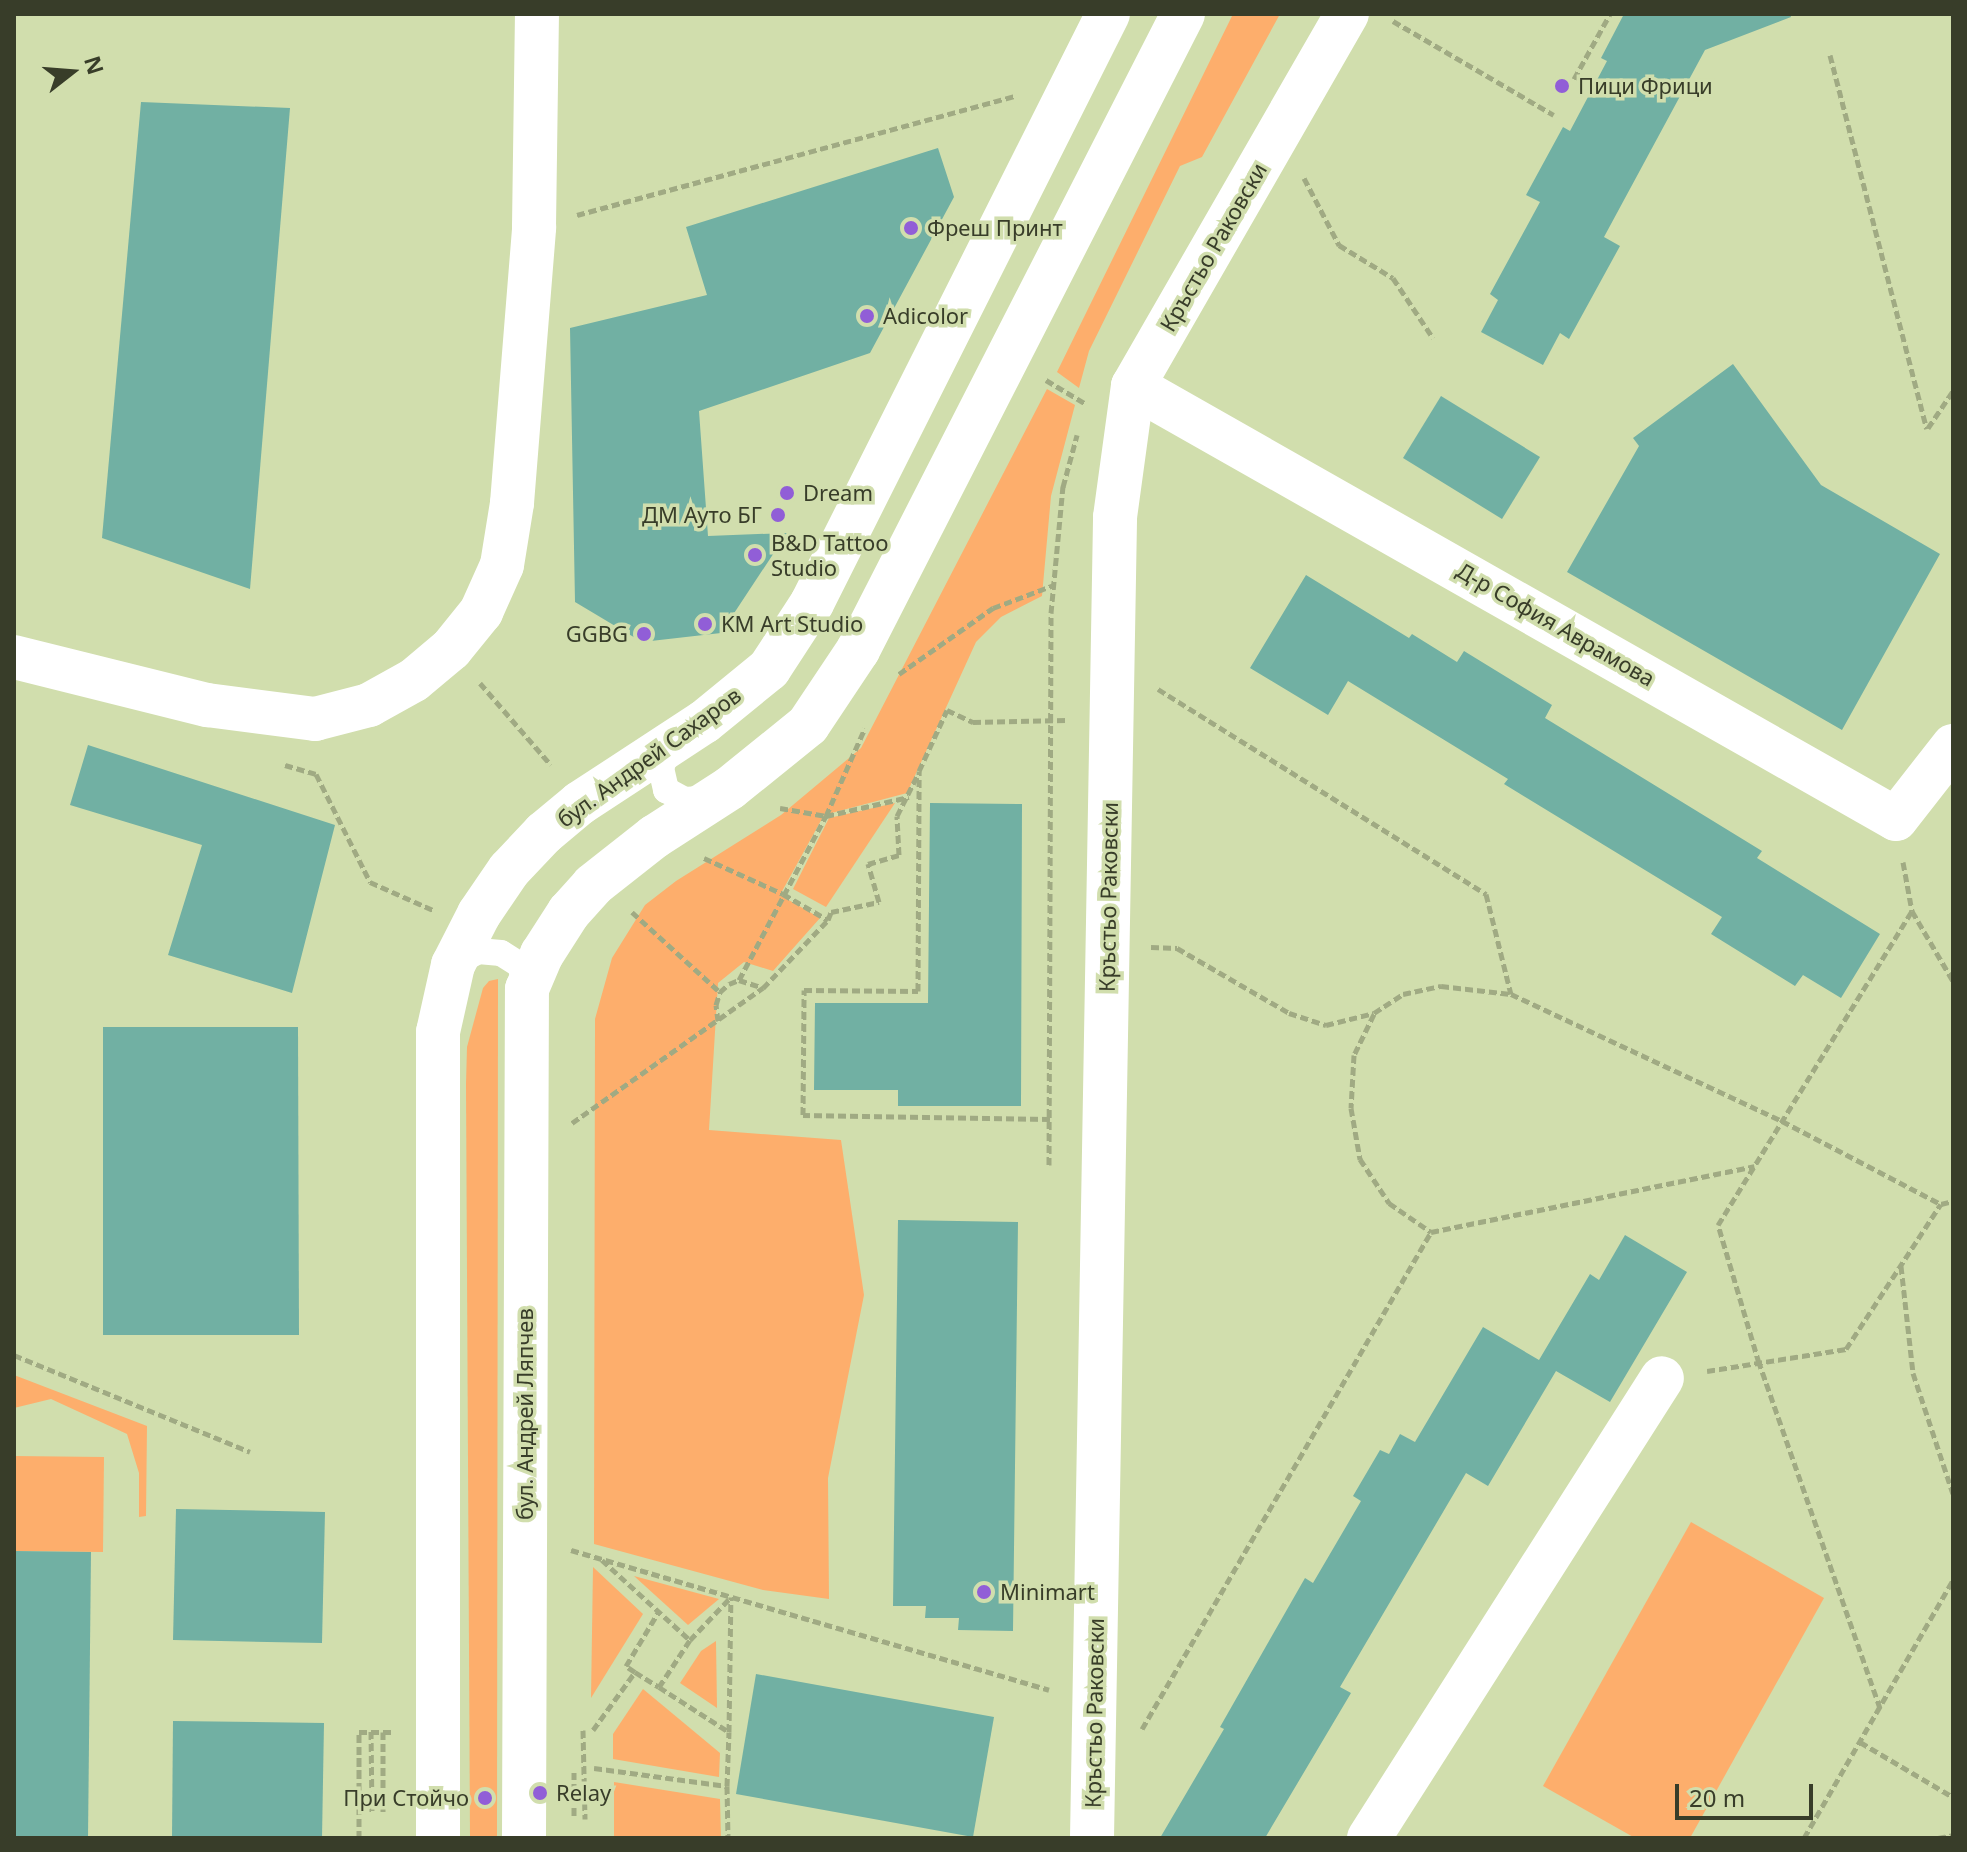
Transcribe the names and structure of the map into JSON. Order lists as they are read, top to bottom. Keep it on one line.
{"streets":{"street":["Кръстьо Раковски","Д-р София Аврамова","бул. Андрей Сахаров","бул. Андрей Ляпчев"]},"crossings":[["Кръстьо Раковски","Д-р София Аврамова"]],"places":["Пици Фрици","Фреш Принт","Adicolor","Dream","ДМ Ауто БГ","B&D Tattoo Studio","KM Art Studio","GGBG","Minimart","Relay","При Стойчо"],"scale_bar":"20 m","north":"right"}
